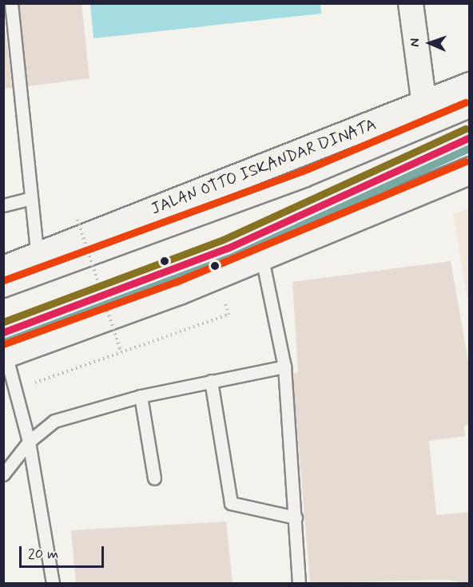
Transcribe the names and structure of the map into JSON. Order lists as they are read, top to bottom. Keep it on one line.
{"streets":{"main road":["JALAN OTTO ISKANDAR DINATA"]},"scale_bar":"20 m","north":"left"}
